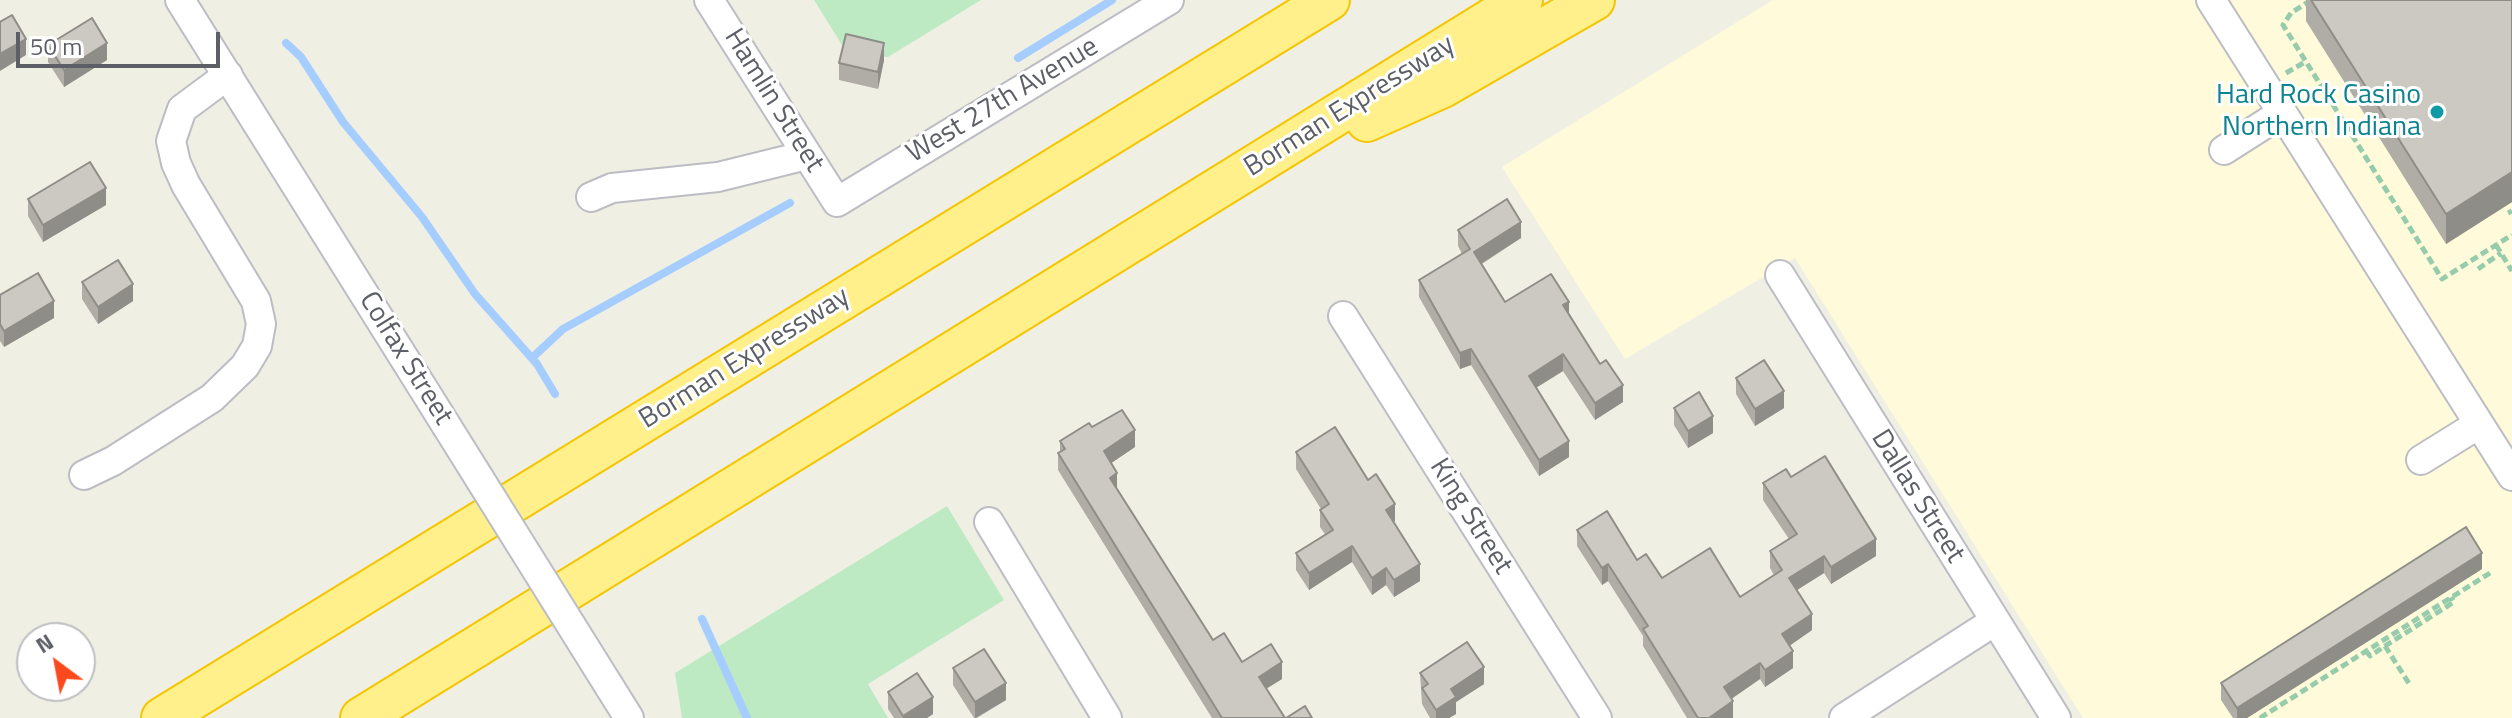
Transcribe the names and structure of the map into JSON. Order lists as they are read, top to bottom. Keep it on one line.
{"streets":{"highway":["Borman Expressway"],"street":["Hamlin Street","West 27th Avenue","Colfax Street","Dallas Street","King Street"]},"crossings":[["Hamlin Street","West 27th Avenue"]],"places":["Hard Rock Casino Northern Indiana"],"scale_bar":"50 m","north":"top left"}
